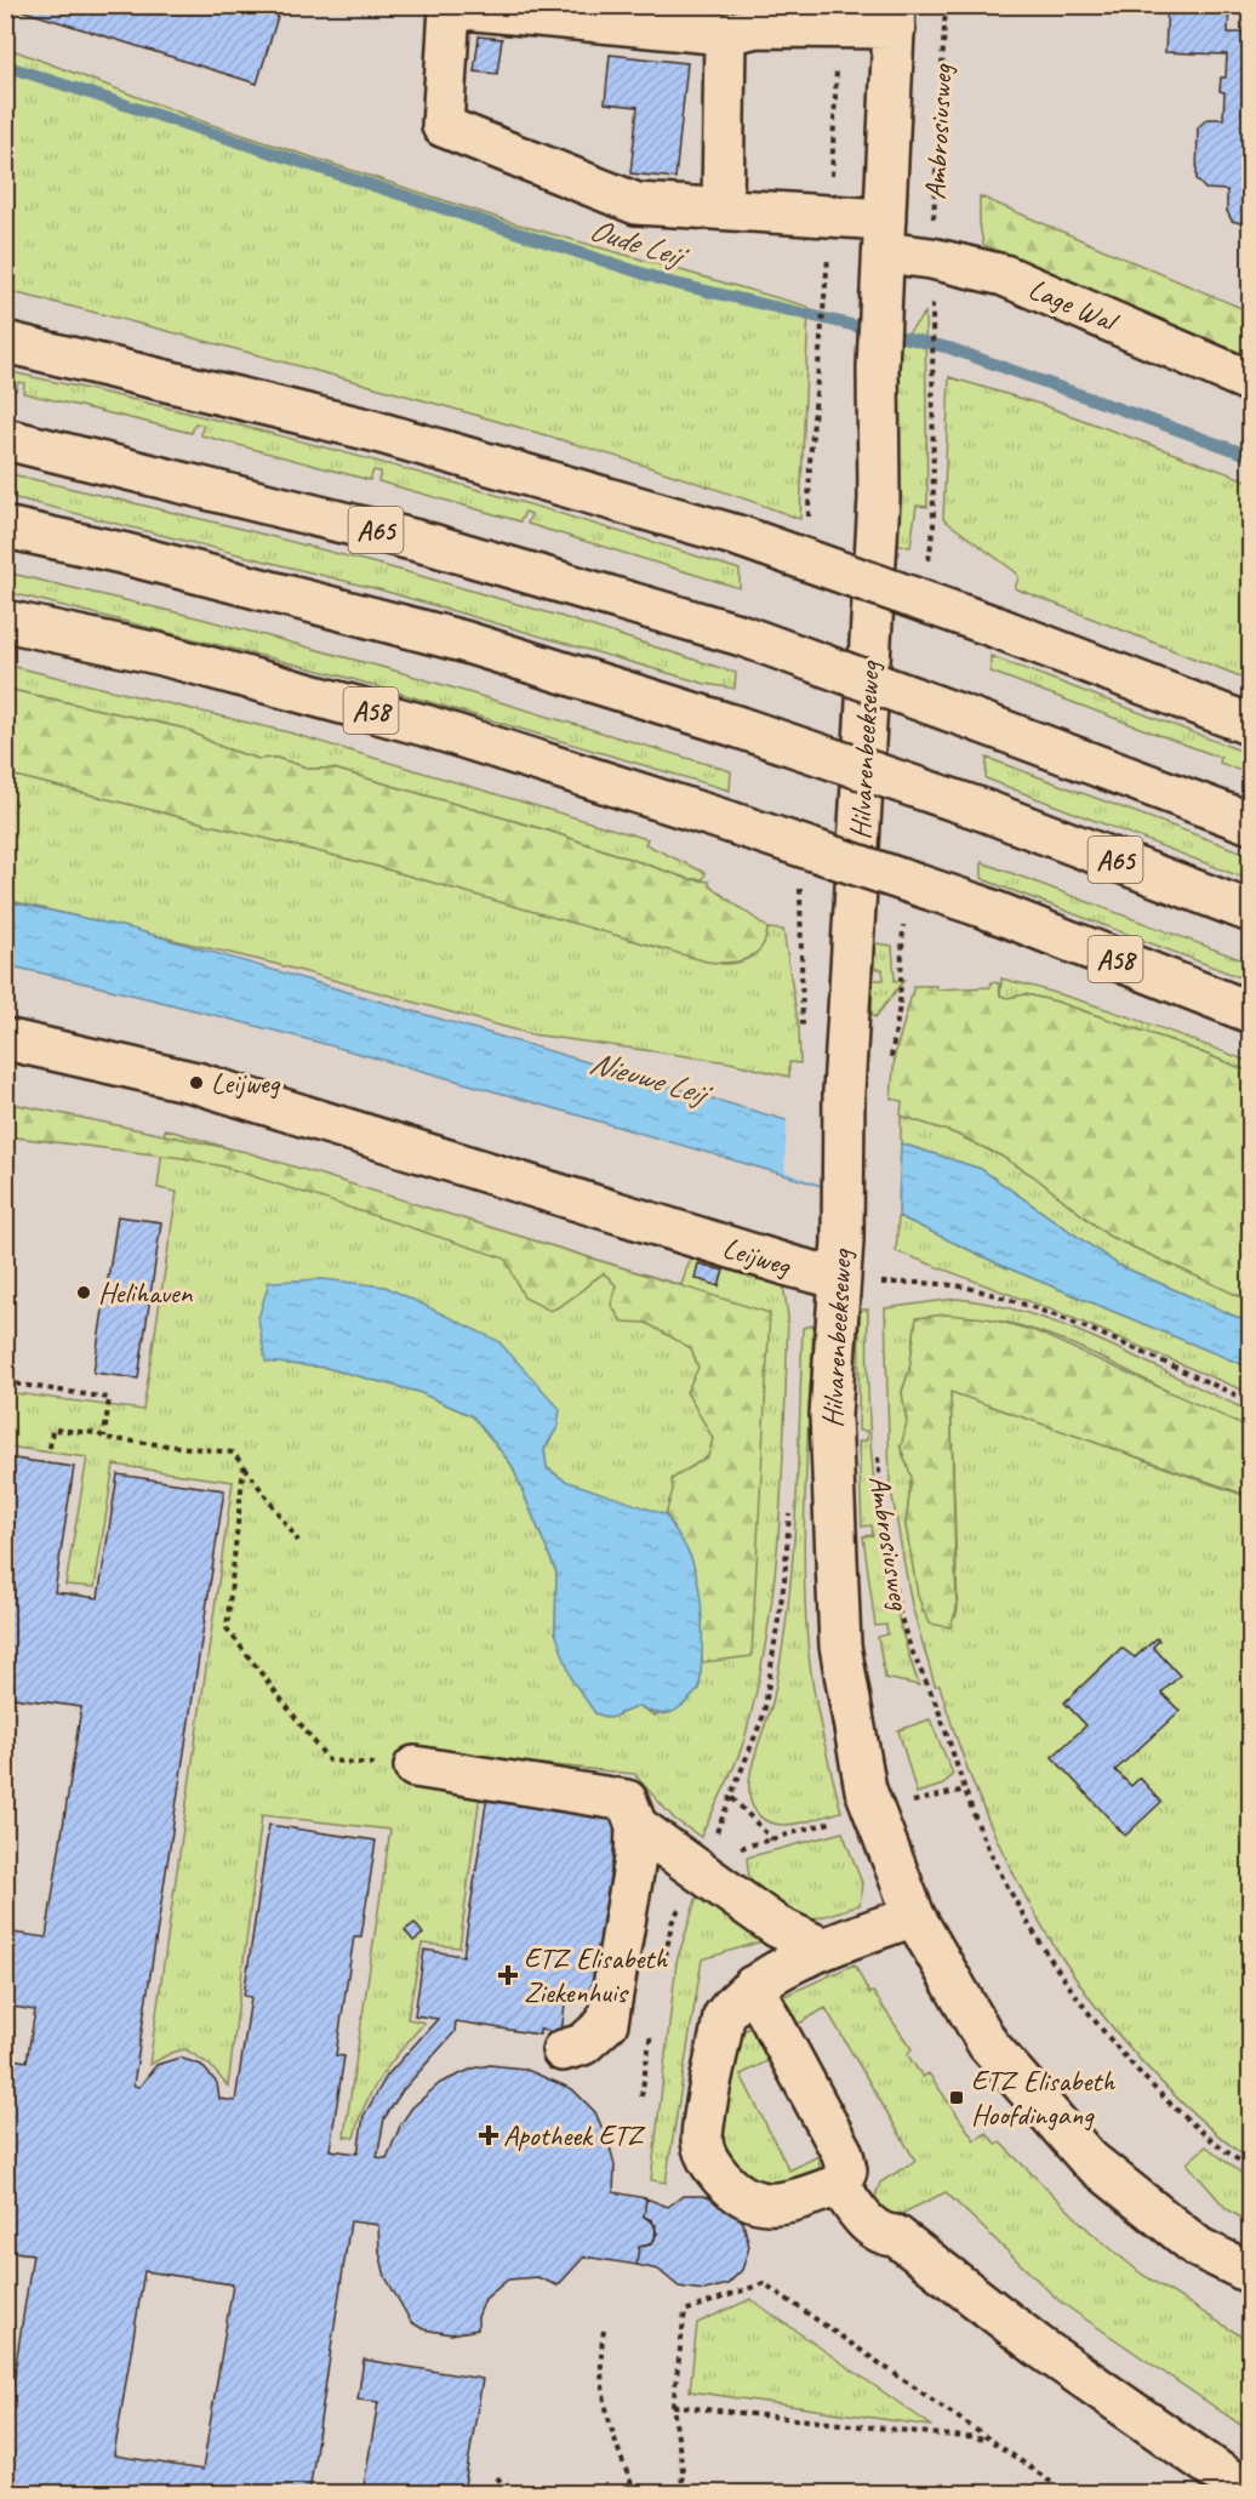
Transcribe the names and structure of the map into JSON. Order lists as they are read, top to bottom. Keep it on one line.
{"streets":{"main road":["Ambrosiusweg","Lage Wal","A65","A58","Hilvarenbeekseweg","Leijweg"]},"crossings":[["Ambrosiusweg","Lage Wal"],["Ambrosiusweg","Hilvarenbeekseweg"],["Lage Wal","Hilvarenbeekseweg"],["Hilvarenbeekseweg","Leijweg"]],"water":["Oude Leij","Nieuwe Leij"],"places":{"other":["Leijweg","Helihaven"],"health":["ETZ Elisabeth Ziekenhuis","Apotheek ETZ"],"transit":["ETZ Elisabeth Hoofdingang"]}}
